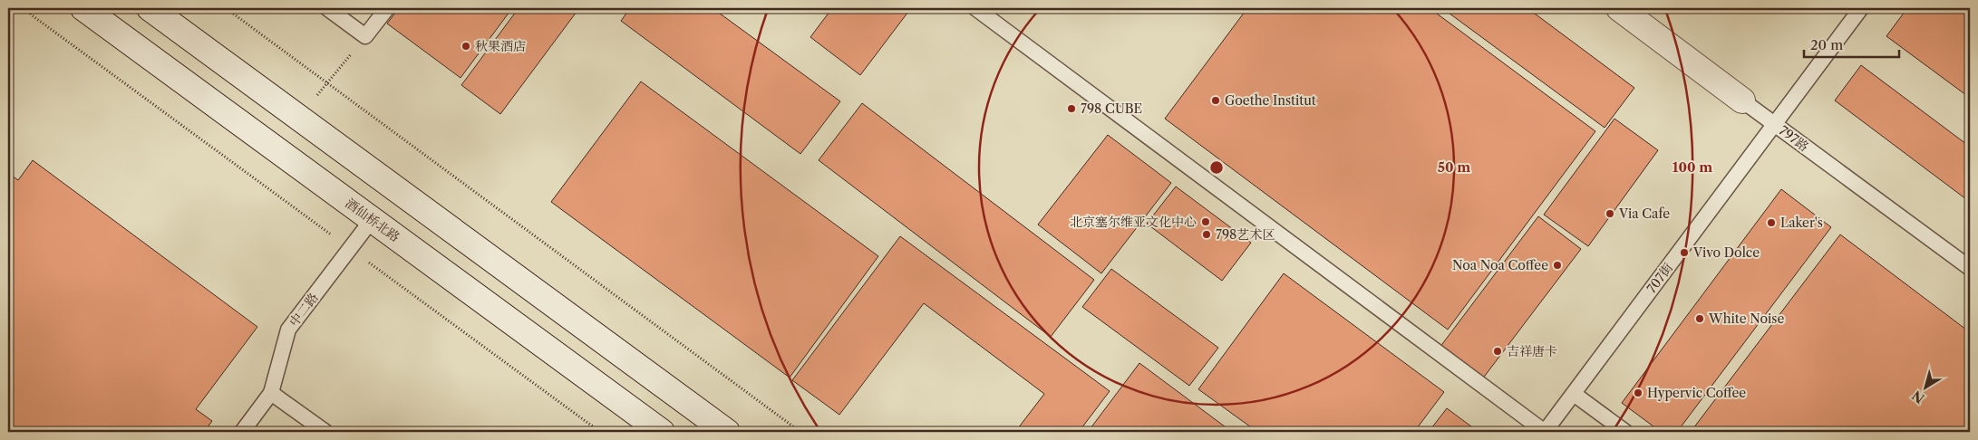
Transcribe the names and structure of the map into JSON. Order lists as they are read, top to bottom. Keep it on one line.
{"streets":{"street":["797路","酒仙桥北路"],"lane":["707街","中二路"]},"crossings":[["797路","707街"],["酒仙桥北路","中二路"]],"places":["秋果酒店","Goethe Institut","798 CUBE","Via Cafe","北京塞尔维亚文化中心","Laker's","798艺术区","Vivo Dolce","Noa Noa Coffee","White Noise","吉祥唐卡","Hypervic Coffee"],"scale_bar":"20 m","north":"bottom left","rings":["50 m","100 m"]}
